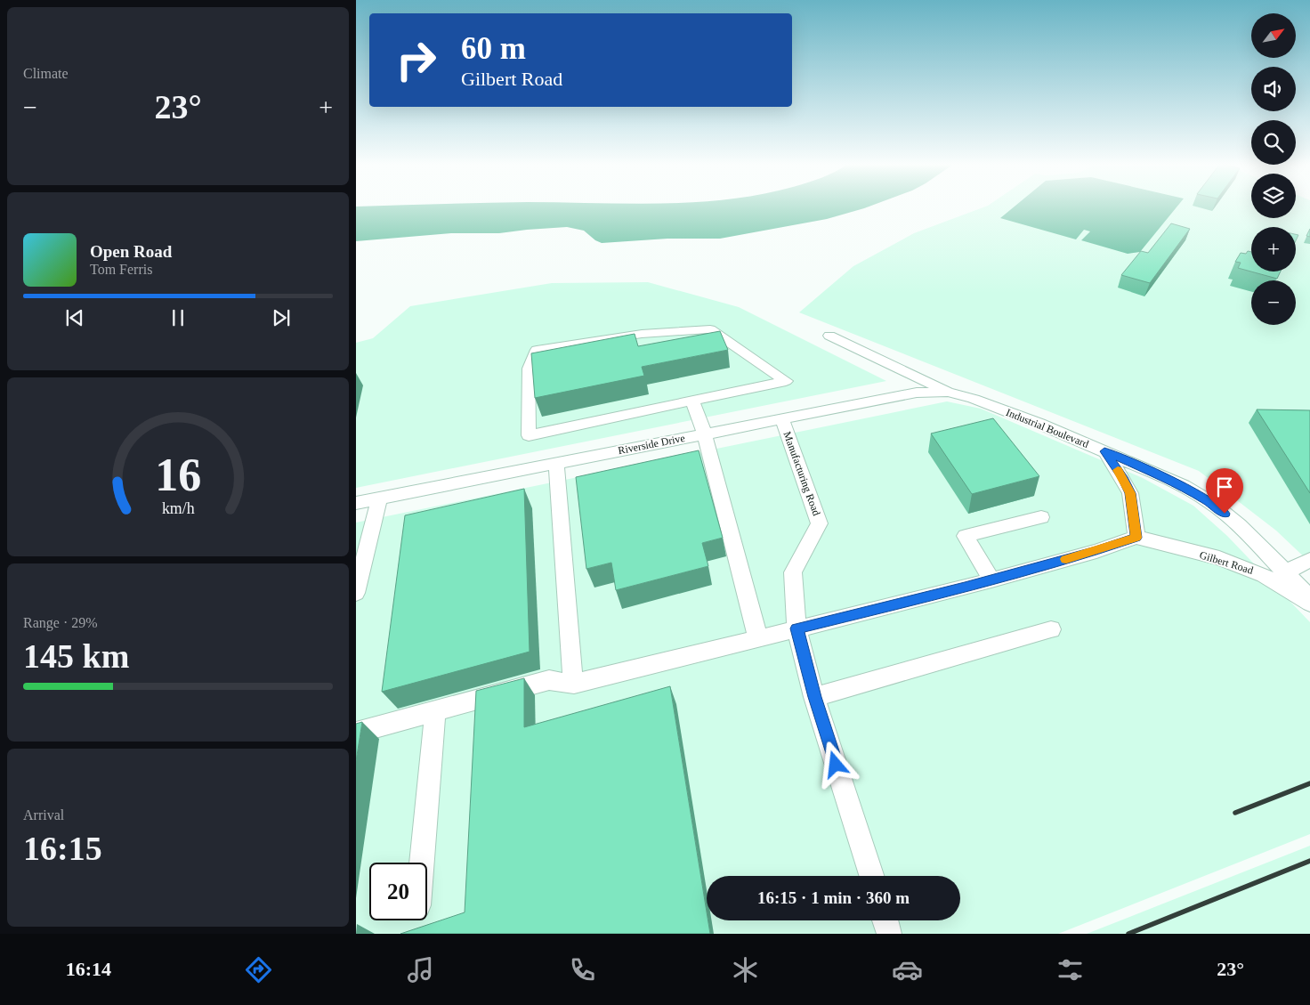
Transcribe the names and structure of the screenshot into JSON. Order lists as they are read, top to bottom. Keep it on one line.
{"streets":{"street":["Industrial Boulevard","Riverside Drive","Manufacturing Road","Gilbert Road"]},"crossings":[["Industrial Boulevard","Riverside Drive"],["Riverside Drive","Manufacturing Road"]],"north":"top right","page":{"tile":["Climate",["Range · 29%","145 km"],["Arrival","16:15"]],"map_buttons":["+","−"],"turn":["60 m","Gilbert Road"],"heat":["−","23°","+"],"song":["Open Road","Tom Ferris"],"limit":"20","trip":"16:15 · 1 min · 360 m","tabs":["16:14","23°"],"gauge":["16","km/h"]}}
